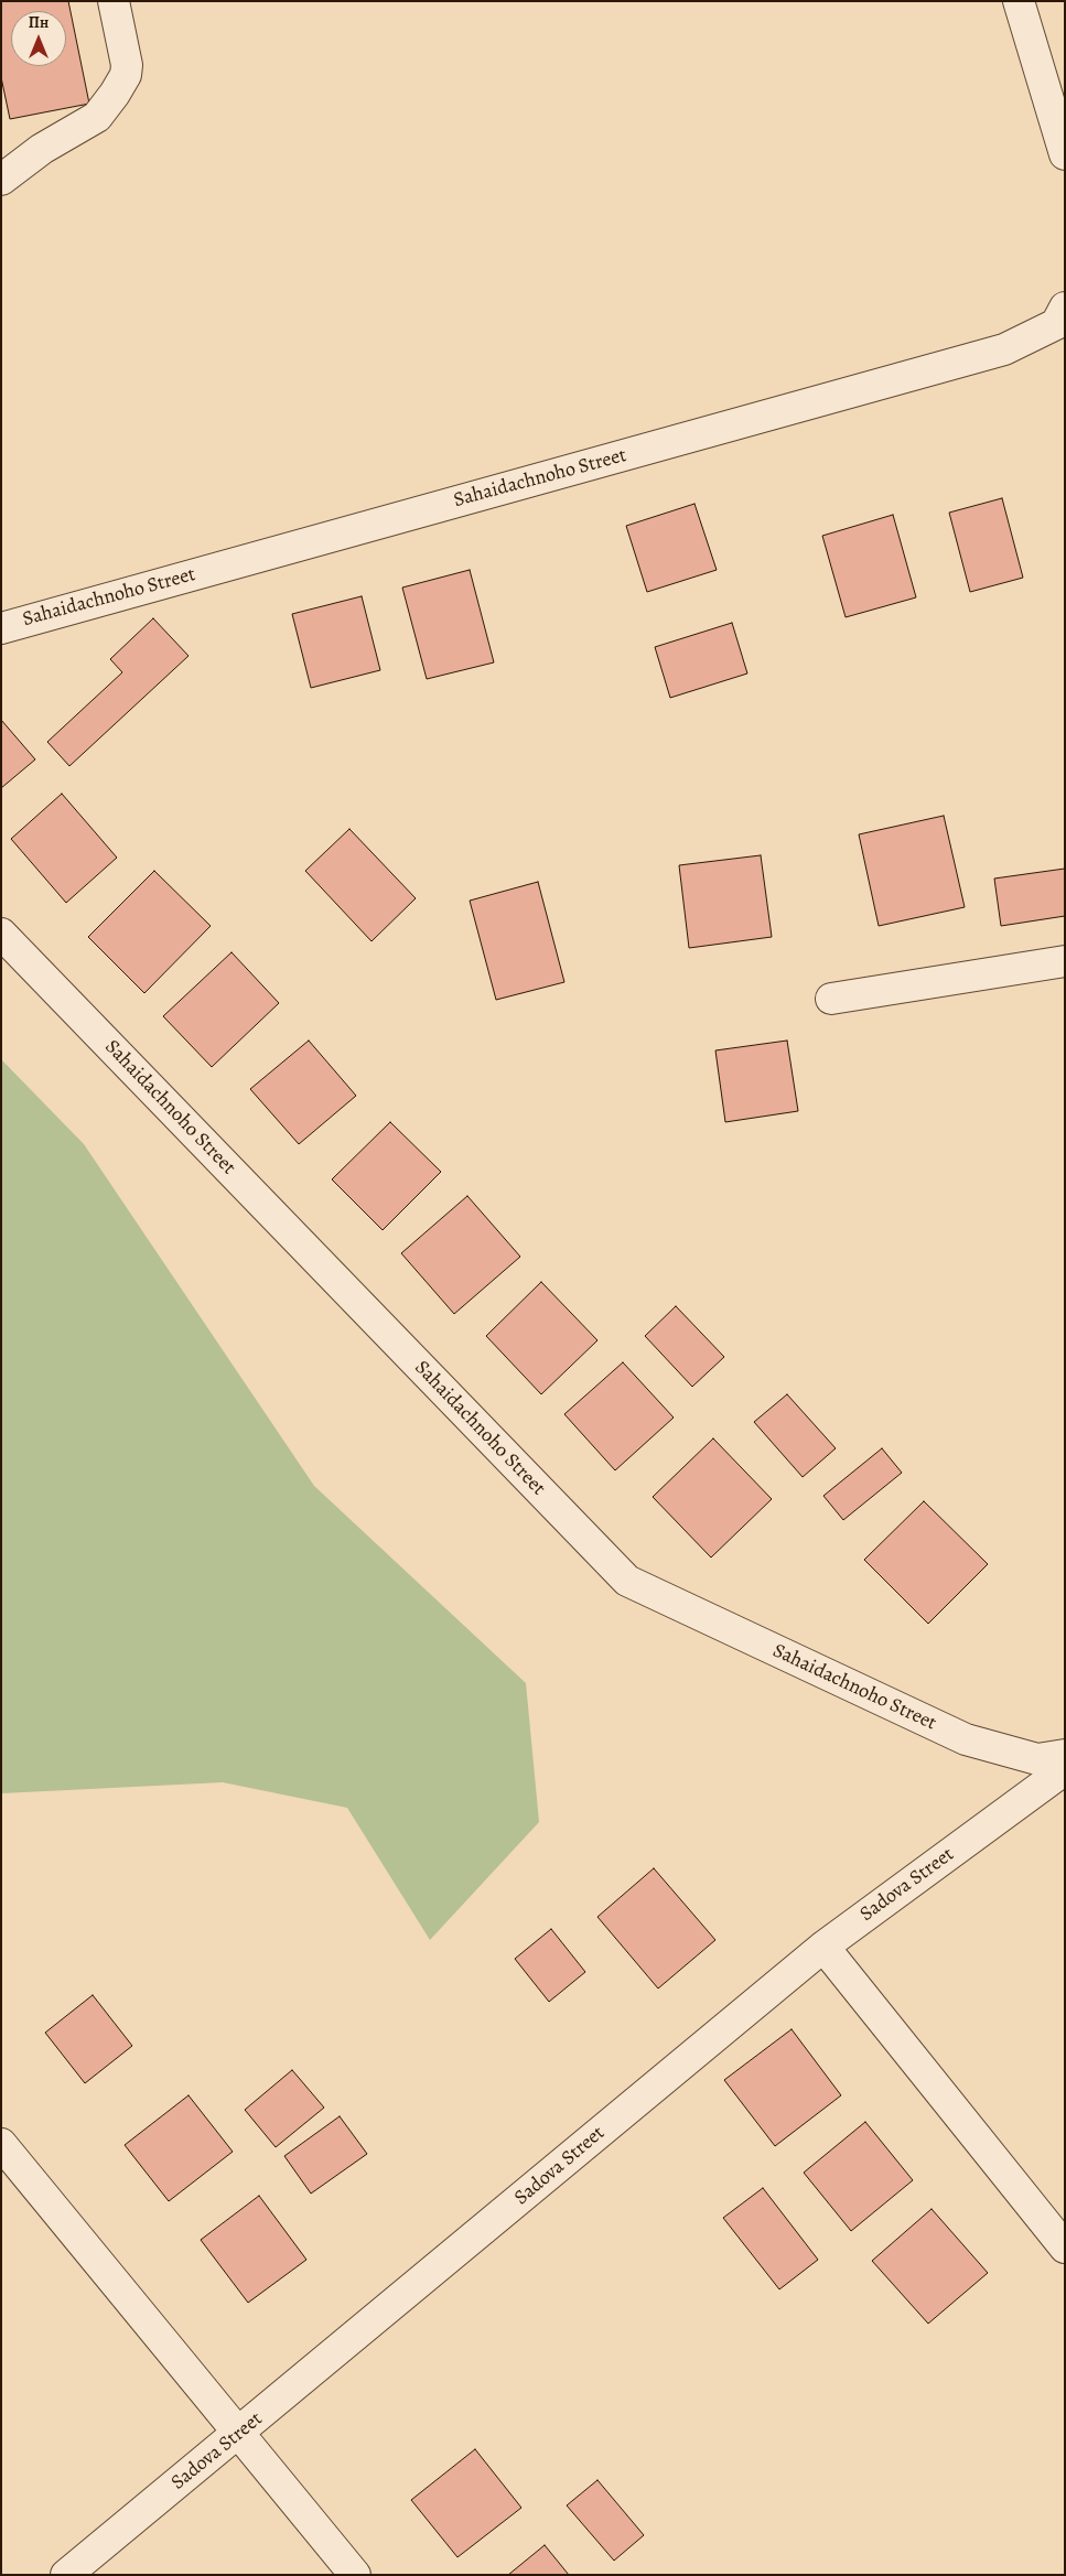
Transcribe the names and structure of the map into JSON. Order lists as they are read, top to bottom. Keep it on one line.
{"streets":{"street":["Sahaidachnoho Street","Sadova Street"]},"north":"top"}
